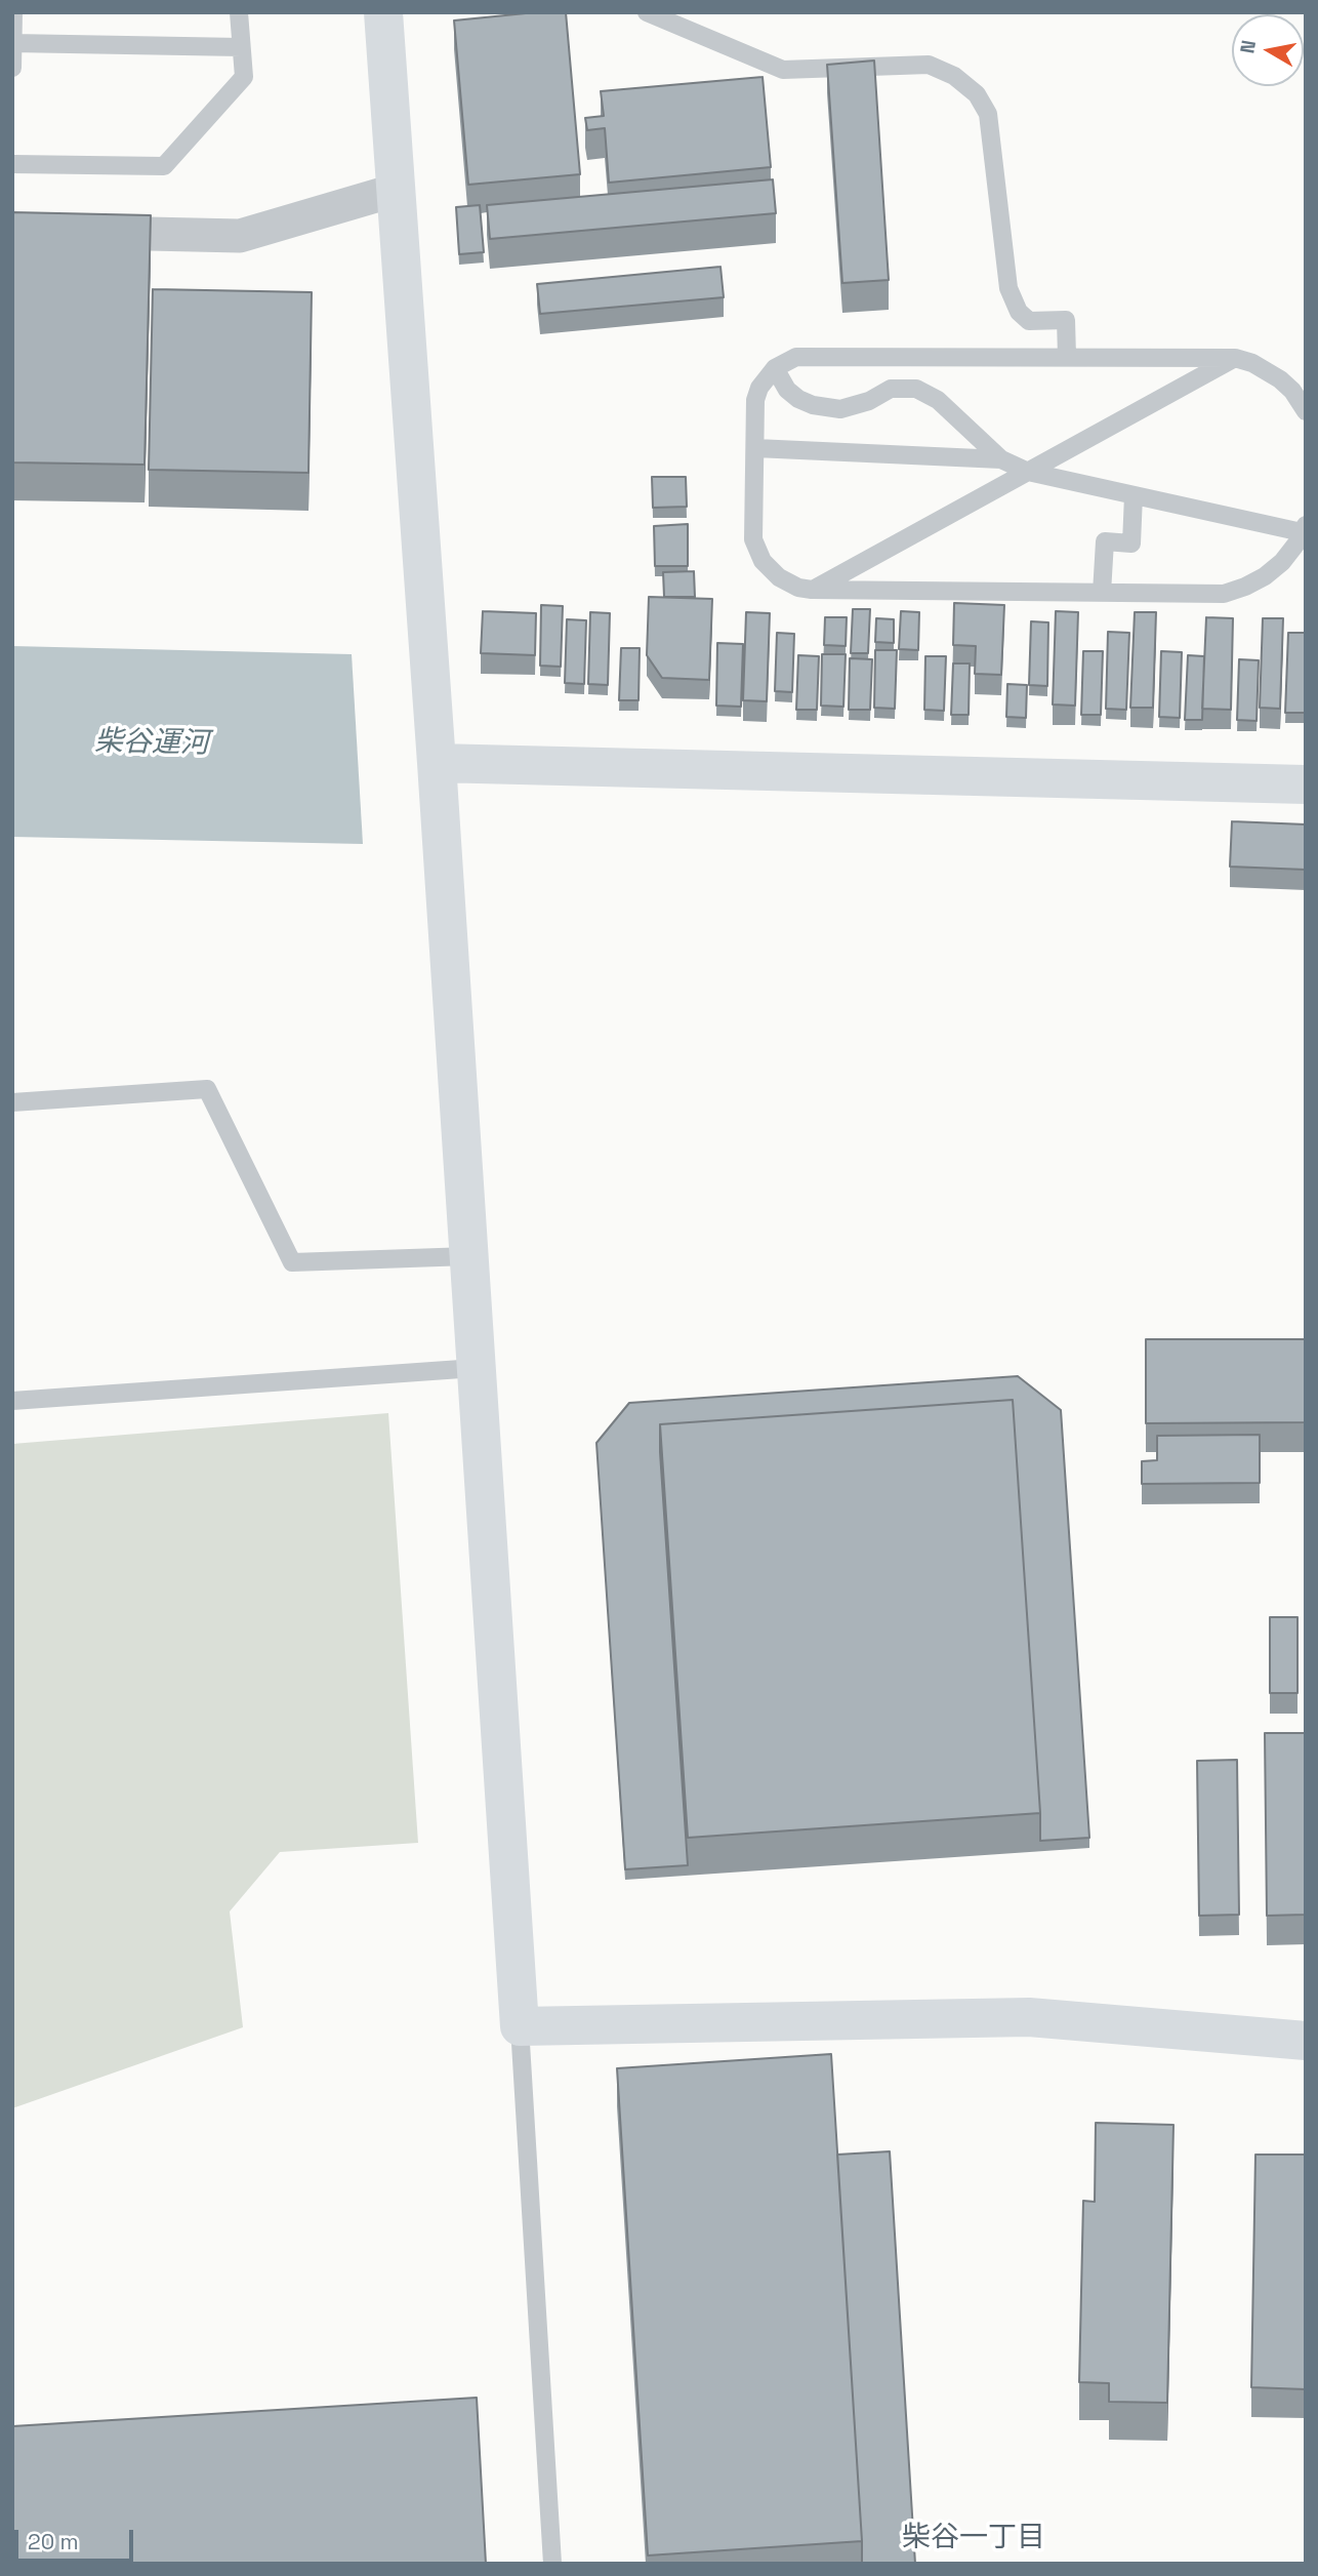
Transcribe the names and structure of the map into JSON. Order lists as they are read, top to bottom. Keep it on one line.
{"districts":["柴谷一丁目"],"water":["柴谷運河"],"scale_bar":"20 m","north":"left"}
